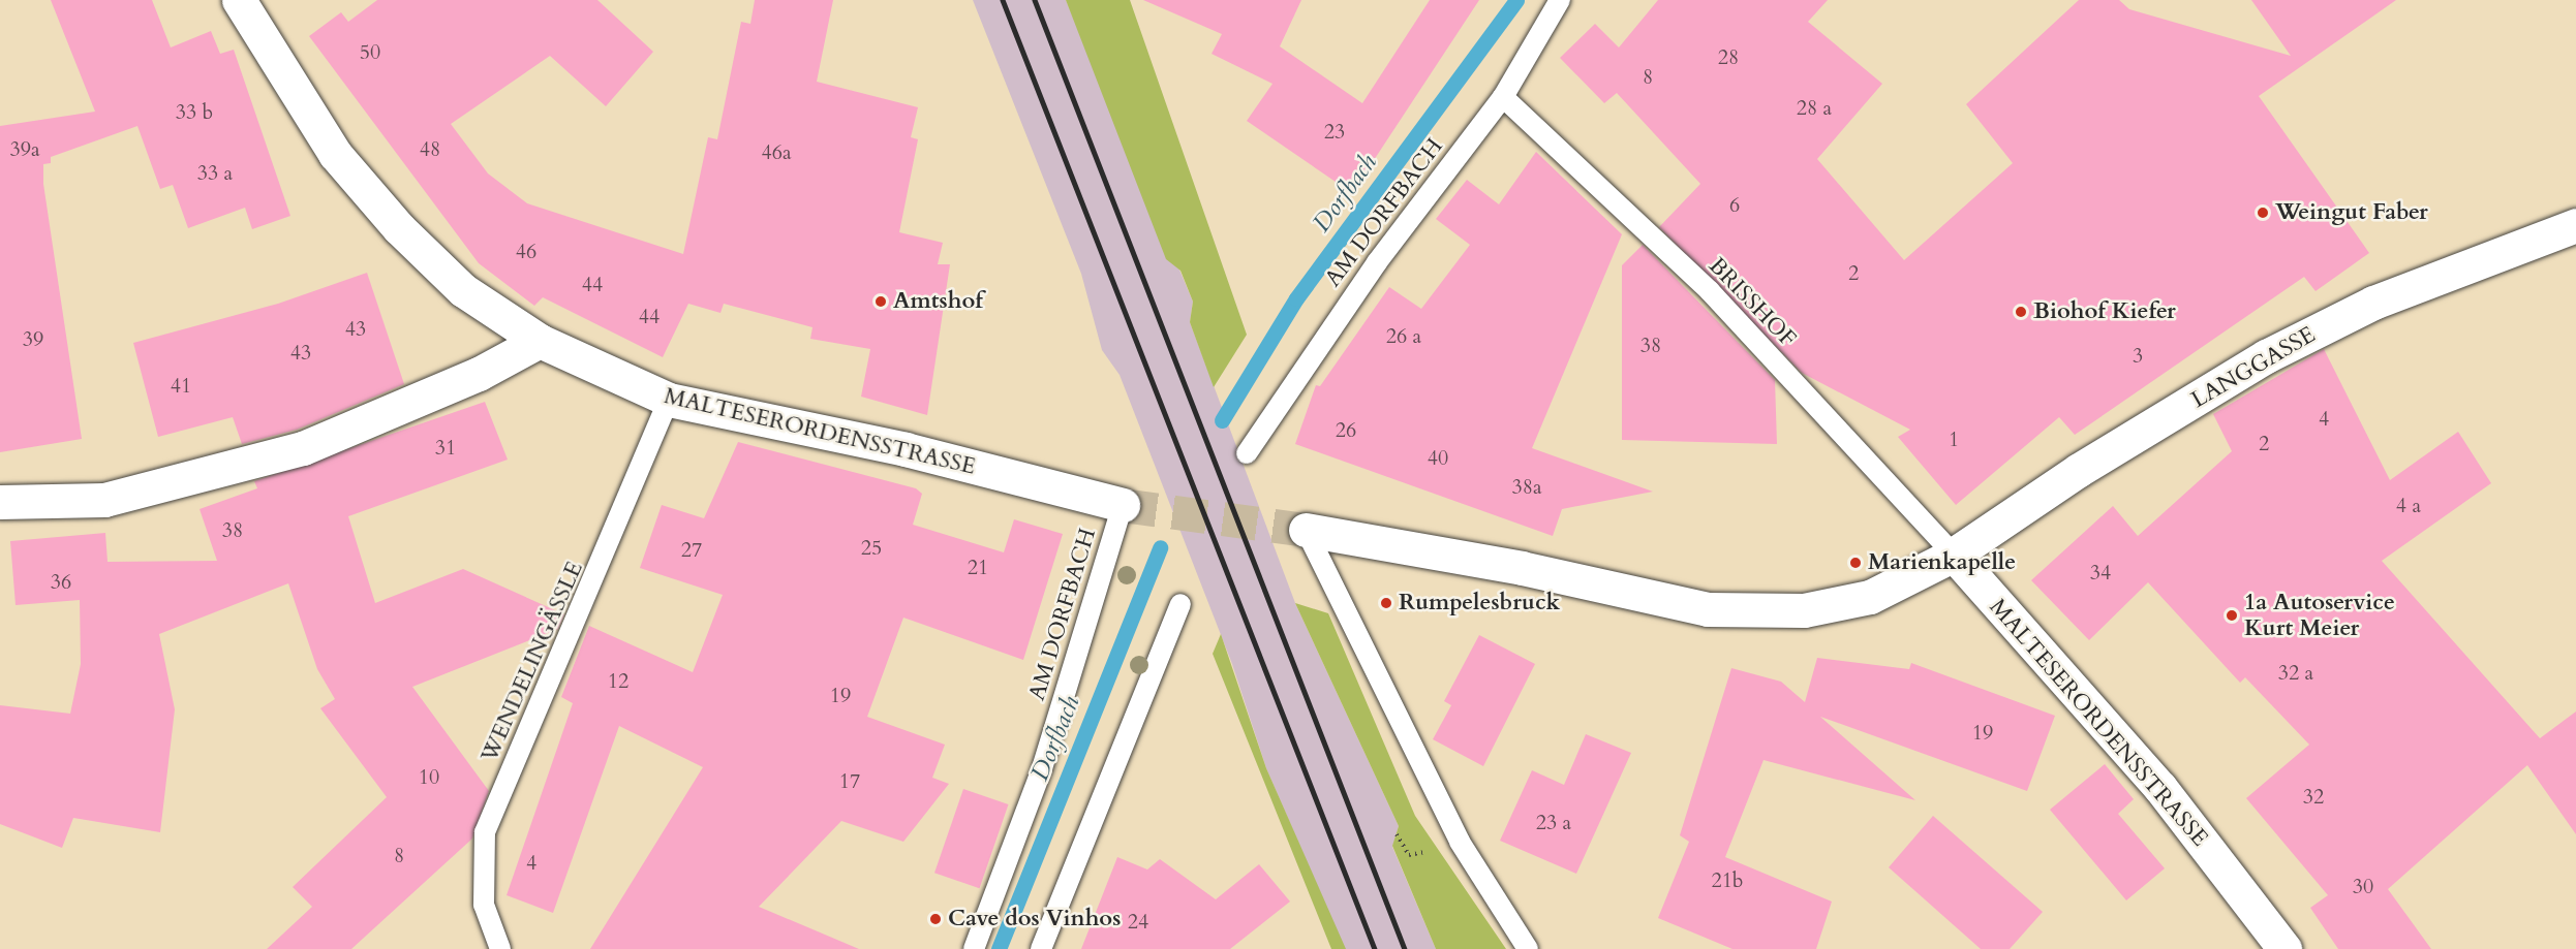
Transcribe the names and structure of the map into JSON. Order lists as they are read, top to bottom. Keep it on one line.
{"streets":{"street":["LANGGASSE","MALTESERORDENSSTRASSE"],"lane":["AM DORFBACH","BRISSHOF","WENDELINGÄSSLE"]},"crossings":[["AM DORFBACH","BRISSHOF"],["AM DORFBACH","MALTESERORDENSSTRASSE"],["BRISSHOF","LANGGASSE"],["BRISSHOF","MALTESERORDENSSTRASSE"],["LANGGASSE","MALTESERORDENSSTRASSE"],["MALTESERORDENSSTRASSE","WENDELINGÄSSLE"]],"water":["Dorfbach"],"places":["Weingut Faber","Amtshof","Biohof Kiefer","Marienkapelle","Rumpelesbruck","1a Autoservice Kurt Meier","Cave dos Vinhos"],"house_numbers":["50","28","8","28 a","33 b","23","39a","48","46a","33 a","6","46","2","44","44","43","26 a","39","38","43","3","41","4","26","1","2","31","40","38a","4 a","38","25","27","21","34","36","32 a","12","19","19","10","17","32","23 a","8","4","21b","30","24"]}
